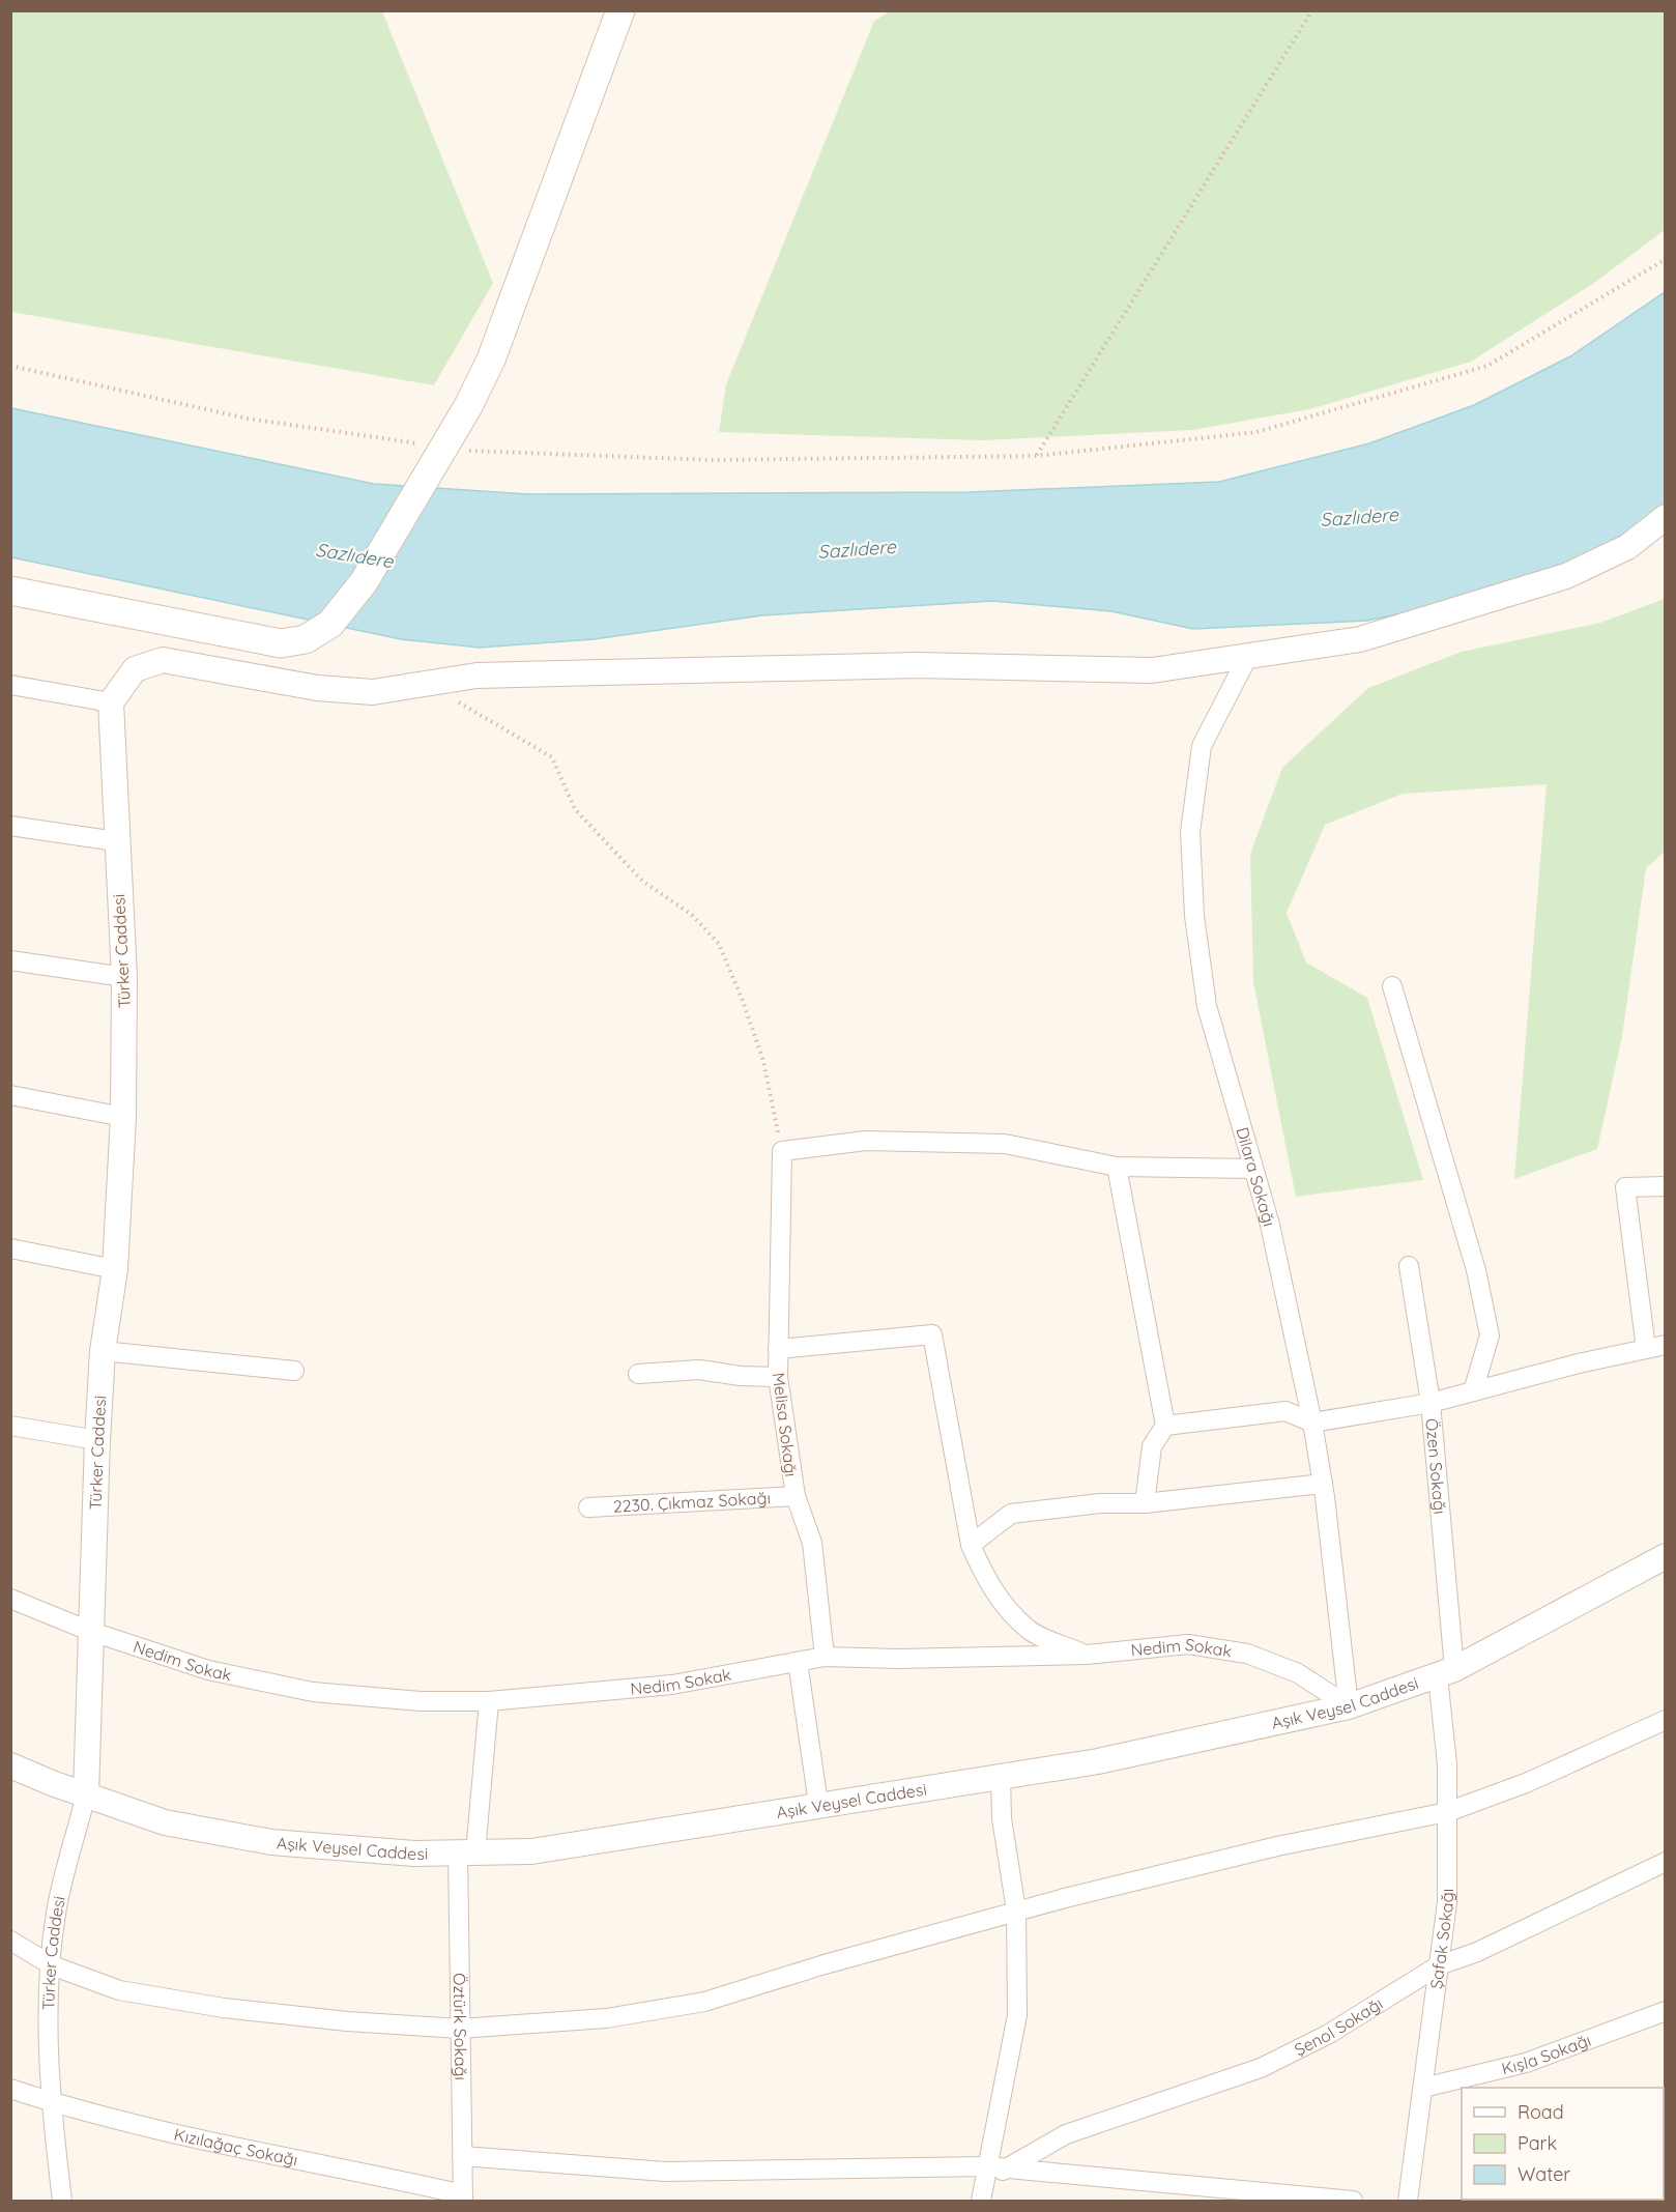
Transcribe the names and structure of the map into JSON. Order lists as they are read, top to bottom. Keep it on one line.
{"streets":{"street":["Türker Caddesi","Dilara Sokağı","Melisa Sokağı","Özen Sokağı","2230. Çıkmaz Sokağı","Nedim Sokak","Aşık Veysel Caddesi","Şafak Sokağı","Şenol Sokağı","Öztürk Sokağı","Kışla Sokağı","Kızılağaç Sokağı"]},"crossings":[["Türker Caddesi","Nedim Sokak"],["Türker Caddesi","Aşık Veysel Caddesi"],["Türker Caddesi","Kızılağaç Sokağı"],["Dilara Sokağı","Nedim Sokak"],["Dilara Sokağı","Aşık Veysel Caddesi"],["Melisa Sokağı","2230. Çıkmaz Sokağı"],["Melisa Sokağı","Nedim Sokak"],["Özen Sokağı","Aşık Veysel Caddesi"],["Özen Sokağı","Şafak Sokağı"],["Nedim Sokak","Aşık Veysel Caddesi"],["Nedim Sokak","Öztürk Sokağı"],["Aşık Veysel Caddesi","Şafak Sokağı"],["Aşık Veysel Caddesi","Öztürk Sokağı"],["Şafak Sokağı","Şenol Sokağı"],["Şafak Sokağı","Kışla Sokağı"],["Öztürk Sokağı","Kızılağaç Sokağı"]],"water":["Sazlıdere"],"legend":["Road","Park","Water"]}
